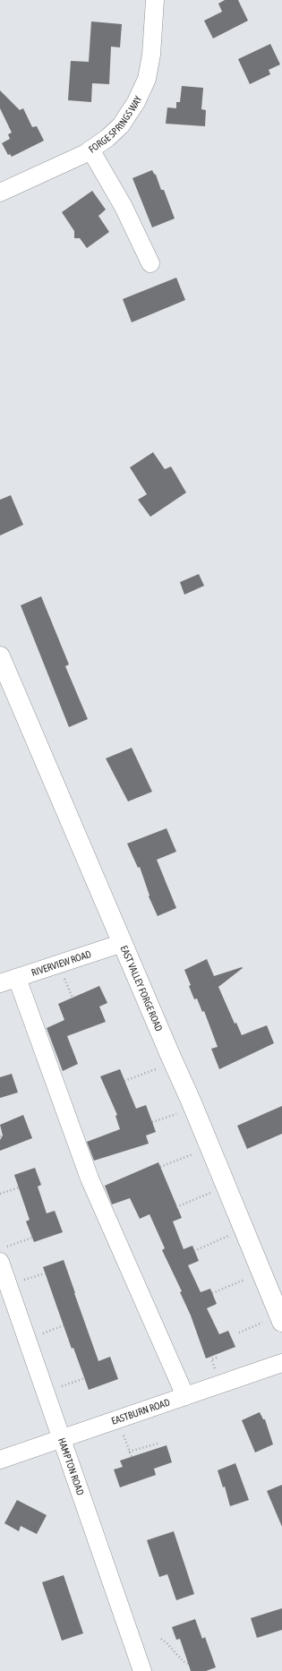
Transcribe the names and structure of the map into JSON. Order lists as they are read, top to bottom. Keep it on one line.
{"streets":{"main road":["EAST VALLEY FORGE ROAD"],"street":["FORGE SPRINGS WAY","RIVERVIEW ROAD","EASTBURN ROAD","HAMPTON ROAD"]},"crossings":[["RIVERVIEW ROAD","EAST VALLEY FORGE ROAD"],["EASTBURN ROAD","HAMPTON ROAD"]]}
